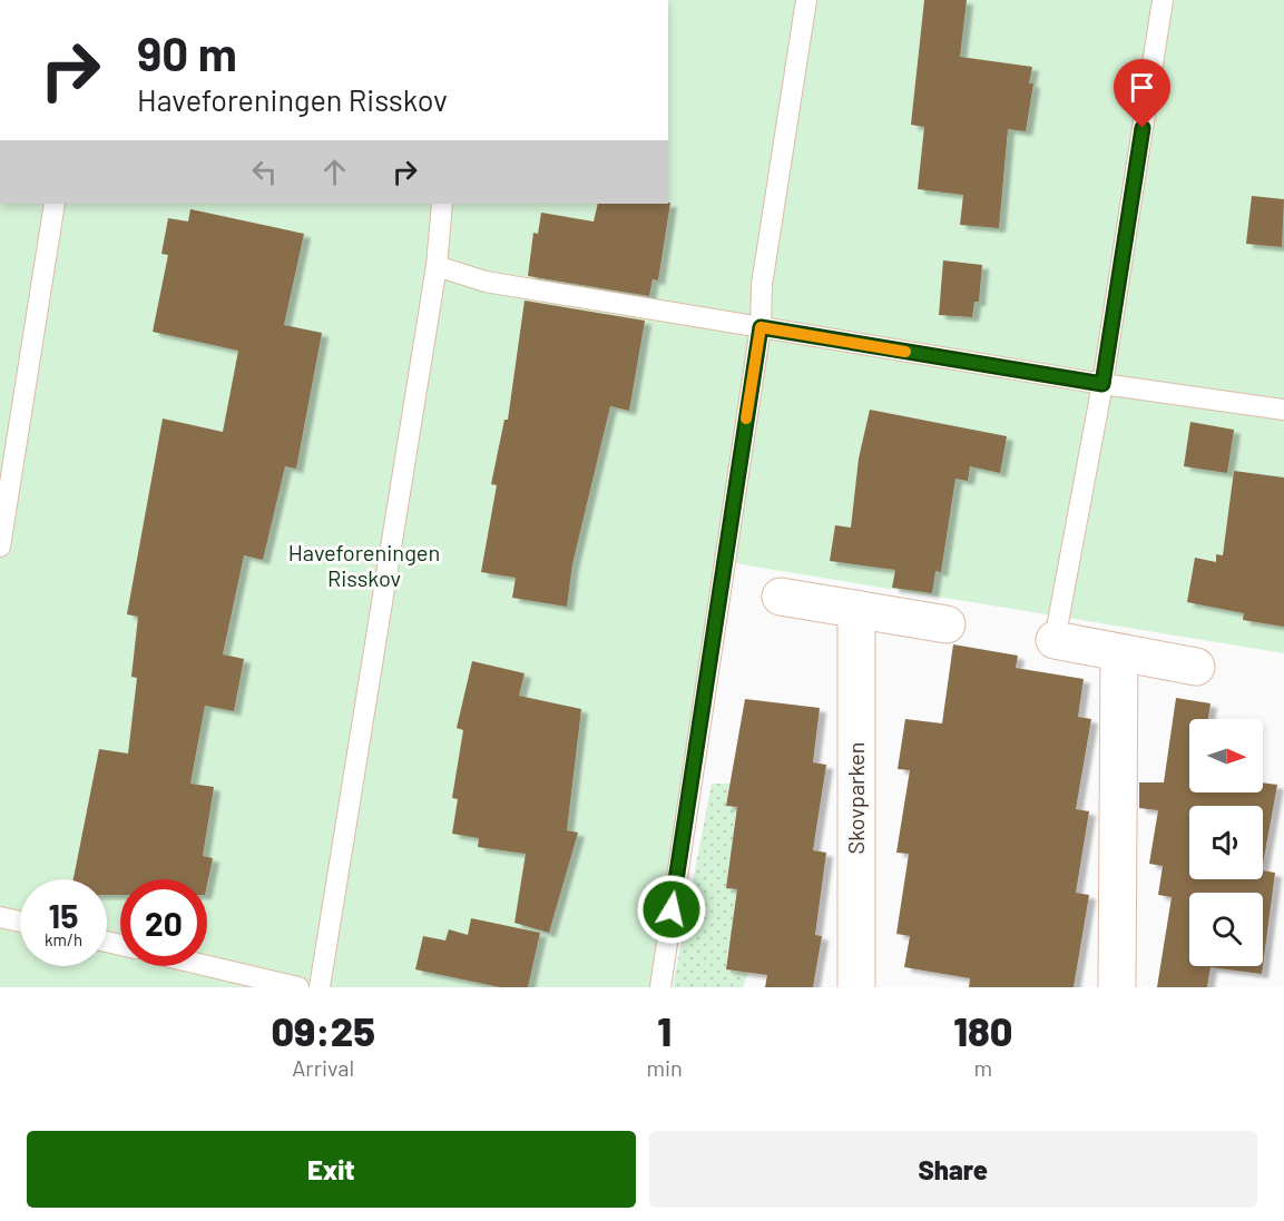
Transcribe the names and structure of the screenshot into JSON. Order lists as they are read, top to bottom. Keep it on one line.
{"streets":{"street":["Skovparken"]},"parks":["Haveforeningen Risskov"],"north":"right","page":{"turn":["90 m","Haveforeningen Risskov"],"speed":"15 km/h","limit":"20","eta":["09:25","Arrival","1","min","180","m"],"buttons":["Exit","Share"]}}
